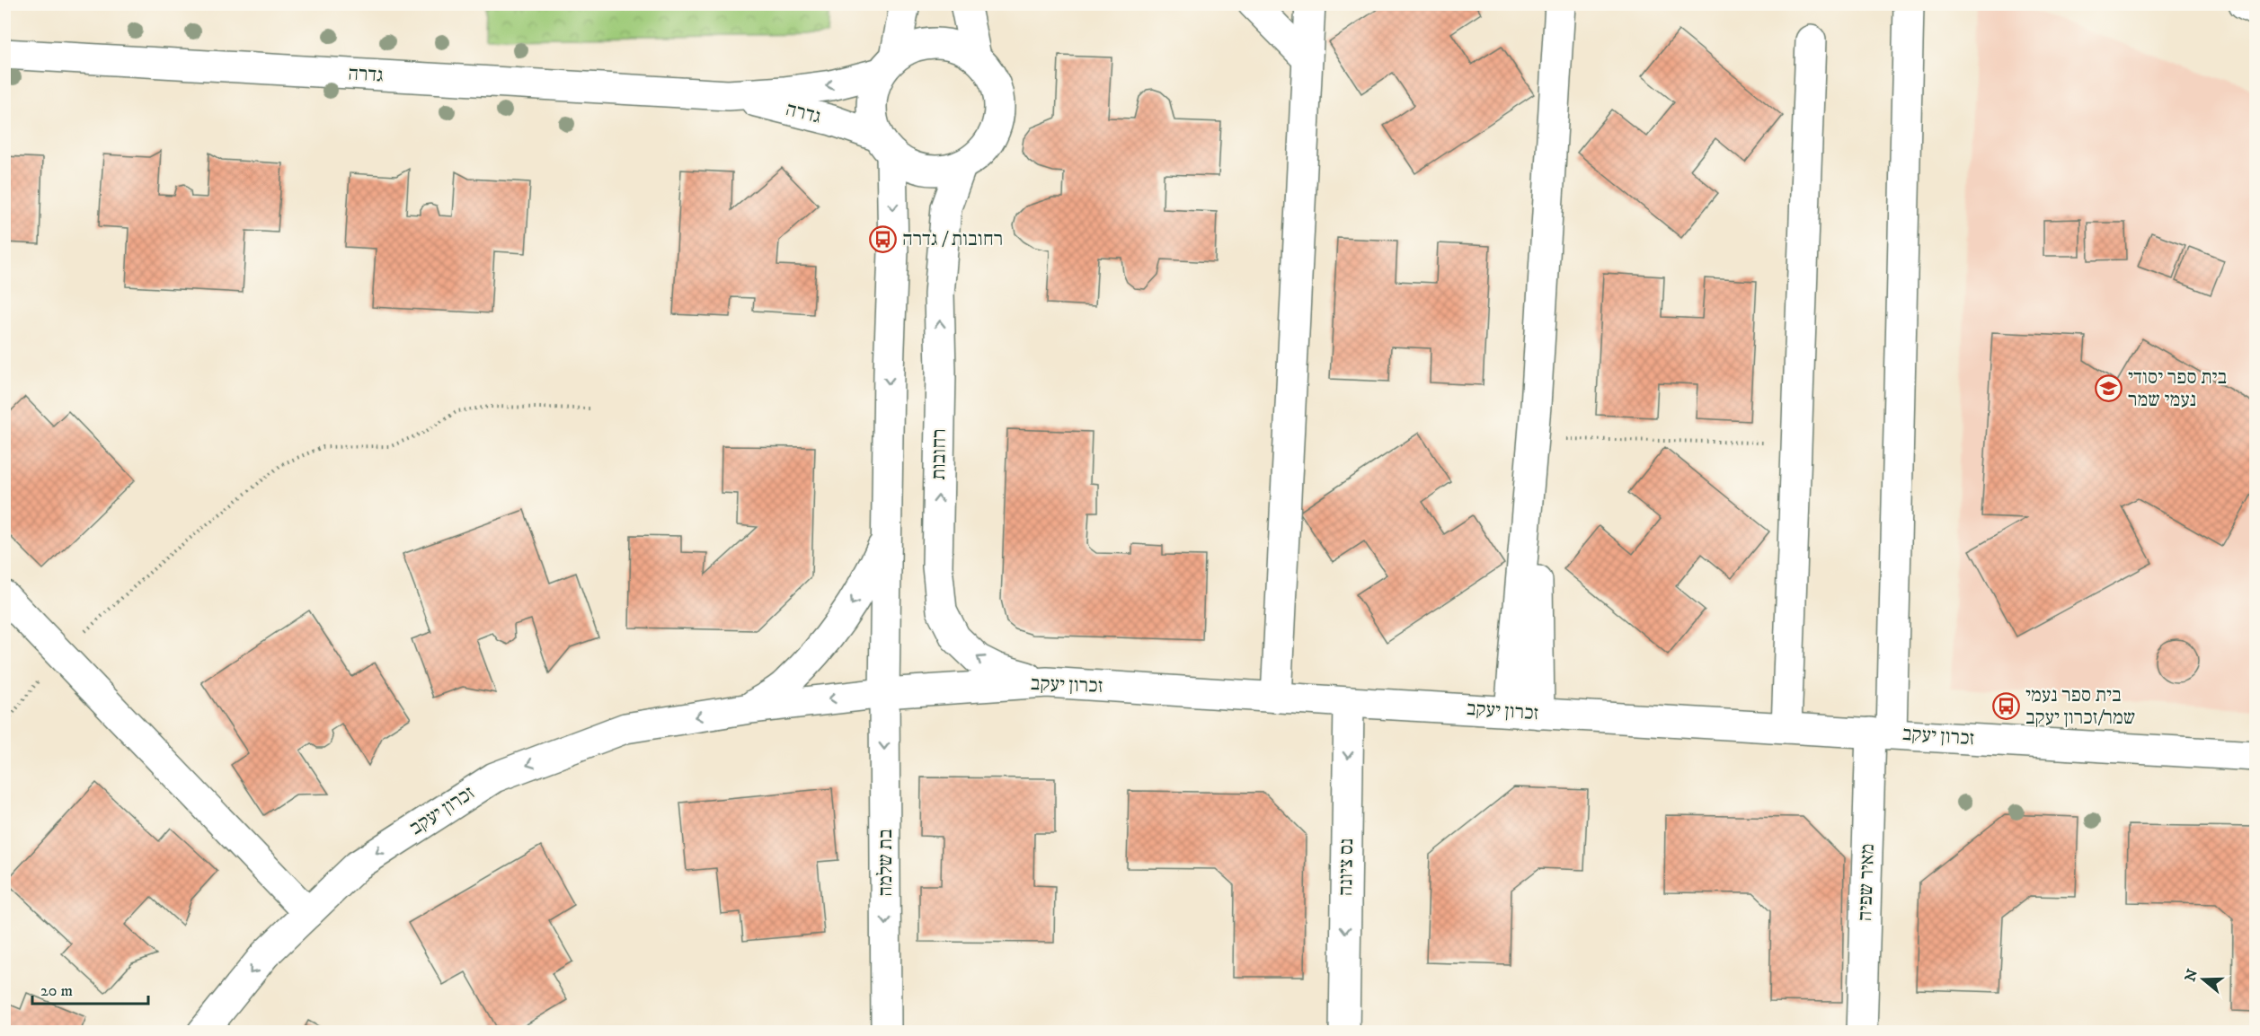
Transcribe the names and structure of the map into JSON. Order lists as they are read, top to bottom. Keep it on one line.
{"streets":{"street":["גדרה","רחובות","זכרון יעקב","בת שלמה","נס ציונה","מאיר שפיה"]},"crossings":[["גדרה","רחובות"],["רחובות","זכרון יעקב"],["זכרון יעקב","בת שלמה"],["זכרון יעקב","נס ציונה"],["זכרון יעקב","מאיר שפיה"]],"one_way":["זכרון יעקב","בת שלמה","נס ציונה"],"places":{"bus stop":["רחובות / גדרה","בית ספר נעמי שמר/זכרון יעקב"],"school or university":["בית ספר יסודי נעמי שמר"]},"scale_bar":"20 m","north":"left"}
